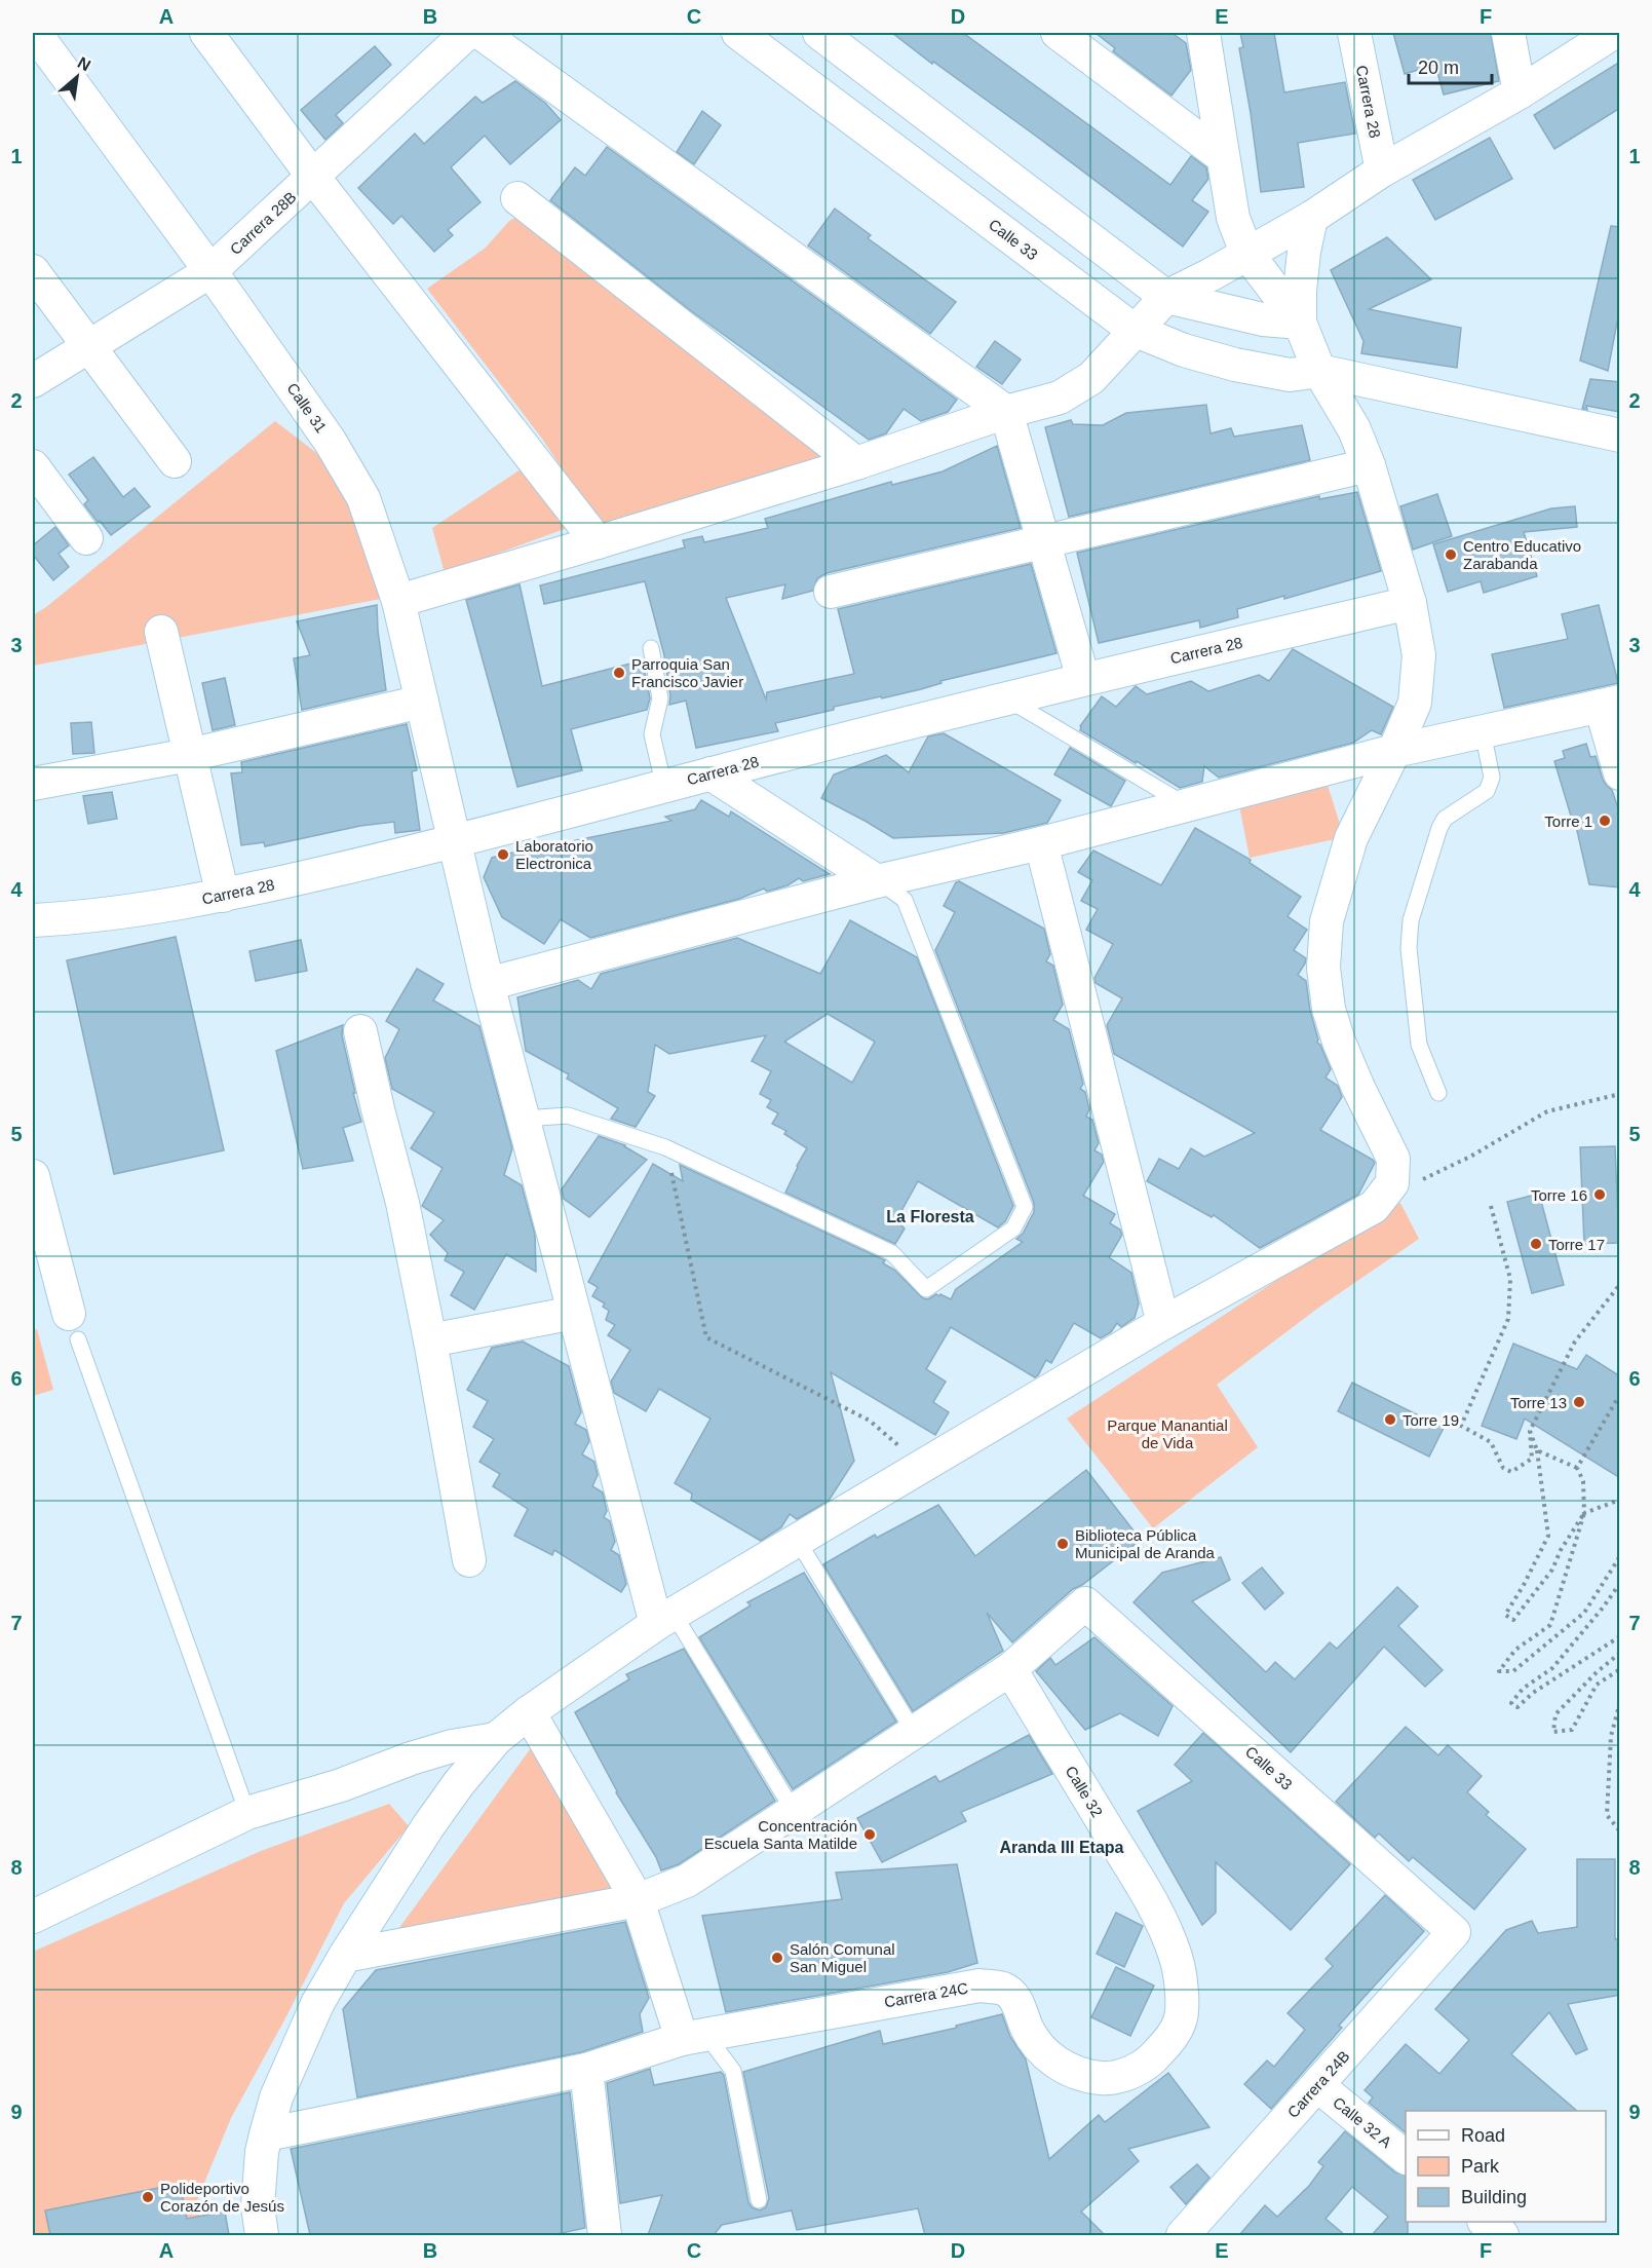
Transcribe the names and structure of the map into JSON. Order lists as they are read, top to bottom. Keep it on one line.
{"streets":{"street":["Carrera 28","Carrera 28B","Calle 33","Calle 31","Calle 32","Carrera 24C","Carrera 24B","Calle 32 A"]},"crossings":[["Carrera 28","Calle 31"],["Carrera 28B","Calle 31"],["Calle 33","Calle 32"],["Calle 33","Carrera 24B"],["Calle 32","Carrera 24C"],["Carrera 24B","Calle 32 A"]],"districts":["La Floresta","Aranda III Etapa"],"parks":["Parque Manantial de Vida"],"places":["Centro Educativo Zarabanda","Parroquia San Francisco Javier","Torre 1","Laboratorio Electronica","Torre 16","Torre 17","Torre 13","Torre 19","Biblioteca Pública Municipal de Aranda","Concentración Escuela Santa Matilde","Salón Comunal San Miguel","Polideportivo Corazón de Jesús"],"legend":["Road","Park","Building"],"scale_bar":"20 m","north":"top right","grid":{"columns":["A","B","C","D","E","F"],"rows":["1","2","3","4","5","6","7","8","9"]}}
